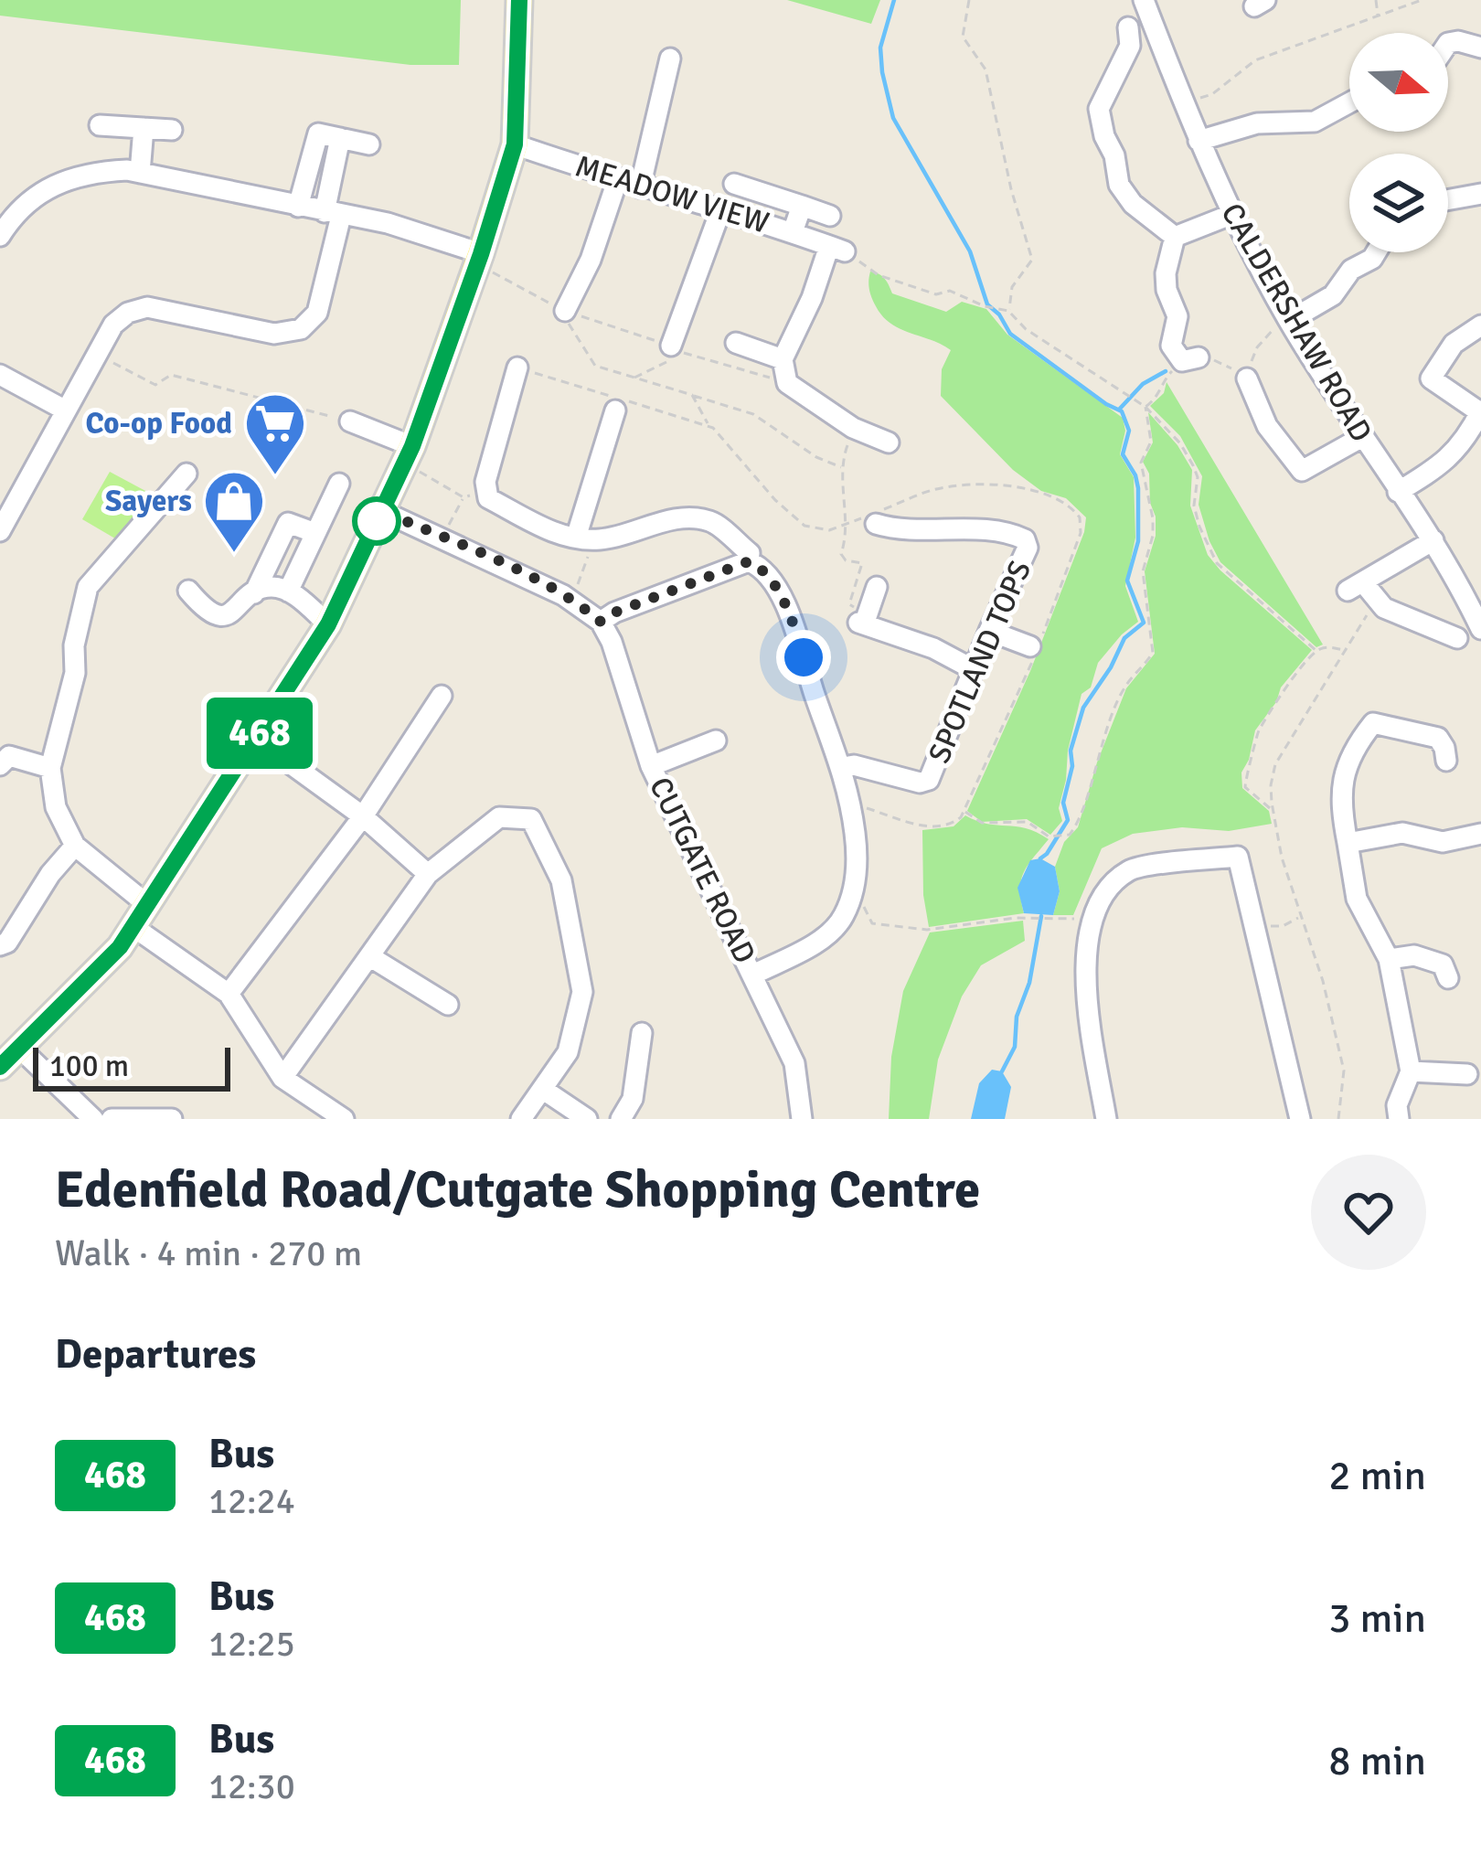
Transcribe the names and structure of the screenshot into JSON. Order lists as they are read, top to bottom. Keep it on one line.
{"streets":{"street":["MEADOW VIEW","CALDERSHAW ROAD","SPOTLAND TOPS","CUTGATE ROAD"]},"places":{"supermarket":["Co-op Food"],"shop":["Sayers"]},"lines":["bus line 468"],"scale_bar":"100 m","north":"right","page":{"on_map":"468","scale":"100 m","heading":[["Edenfield Road/Cutgate Shopping Centre","Walk · 4 min · 270 m"],"Departures"],"list":[{"mark":"468","name":"Bus","note":"12:24","value":"2 min"},{"mark":"468","name":"Bus","note":"12:25","value":"3 min"},{"mark":"468","name":"Bus","note":"12:30","value":"8 min"}]}}
